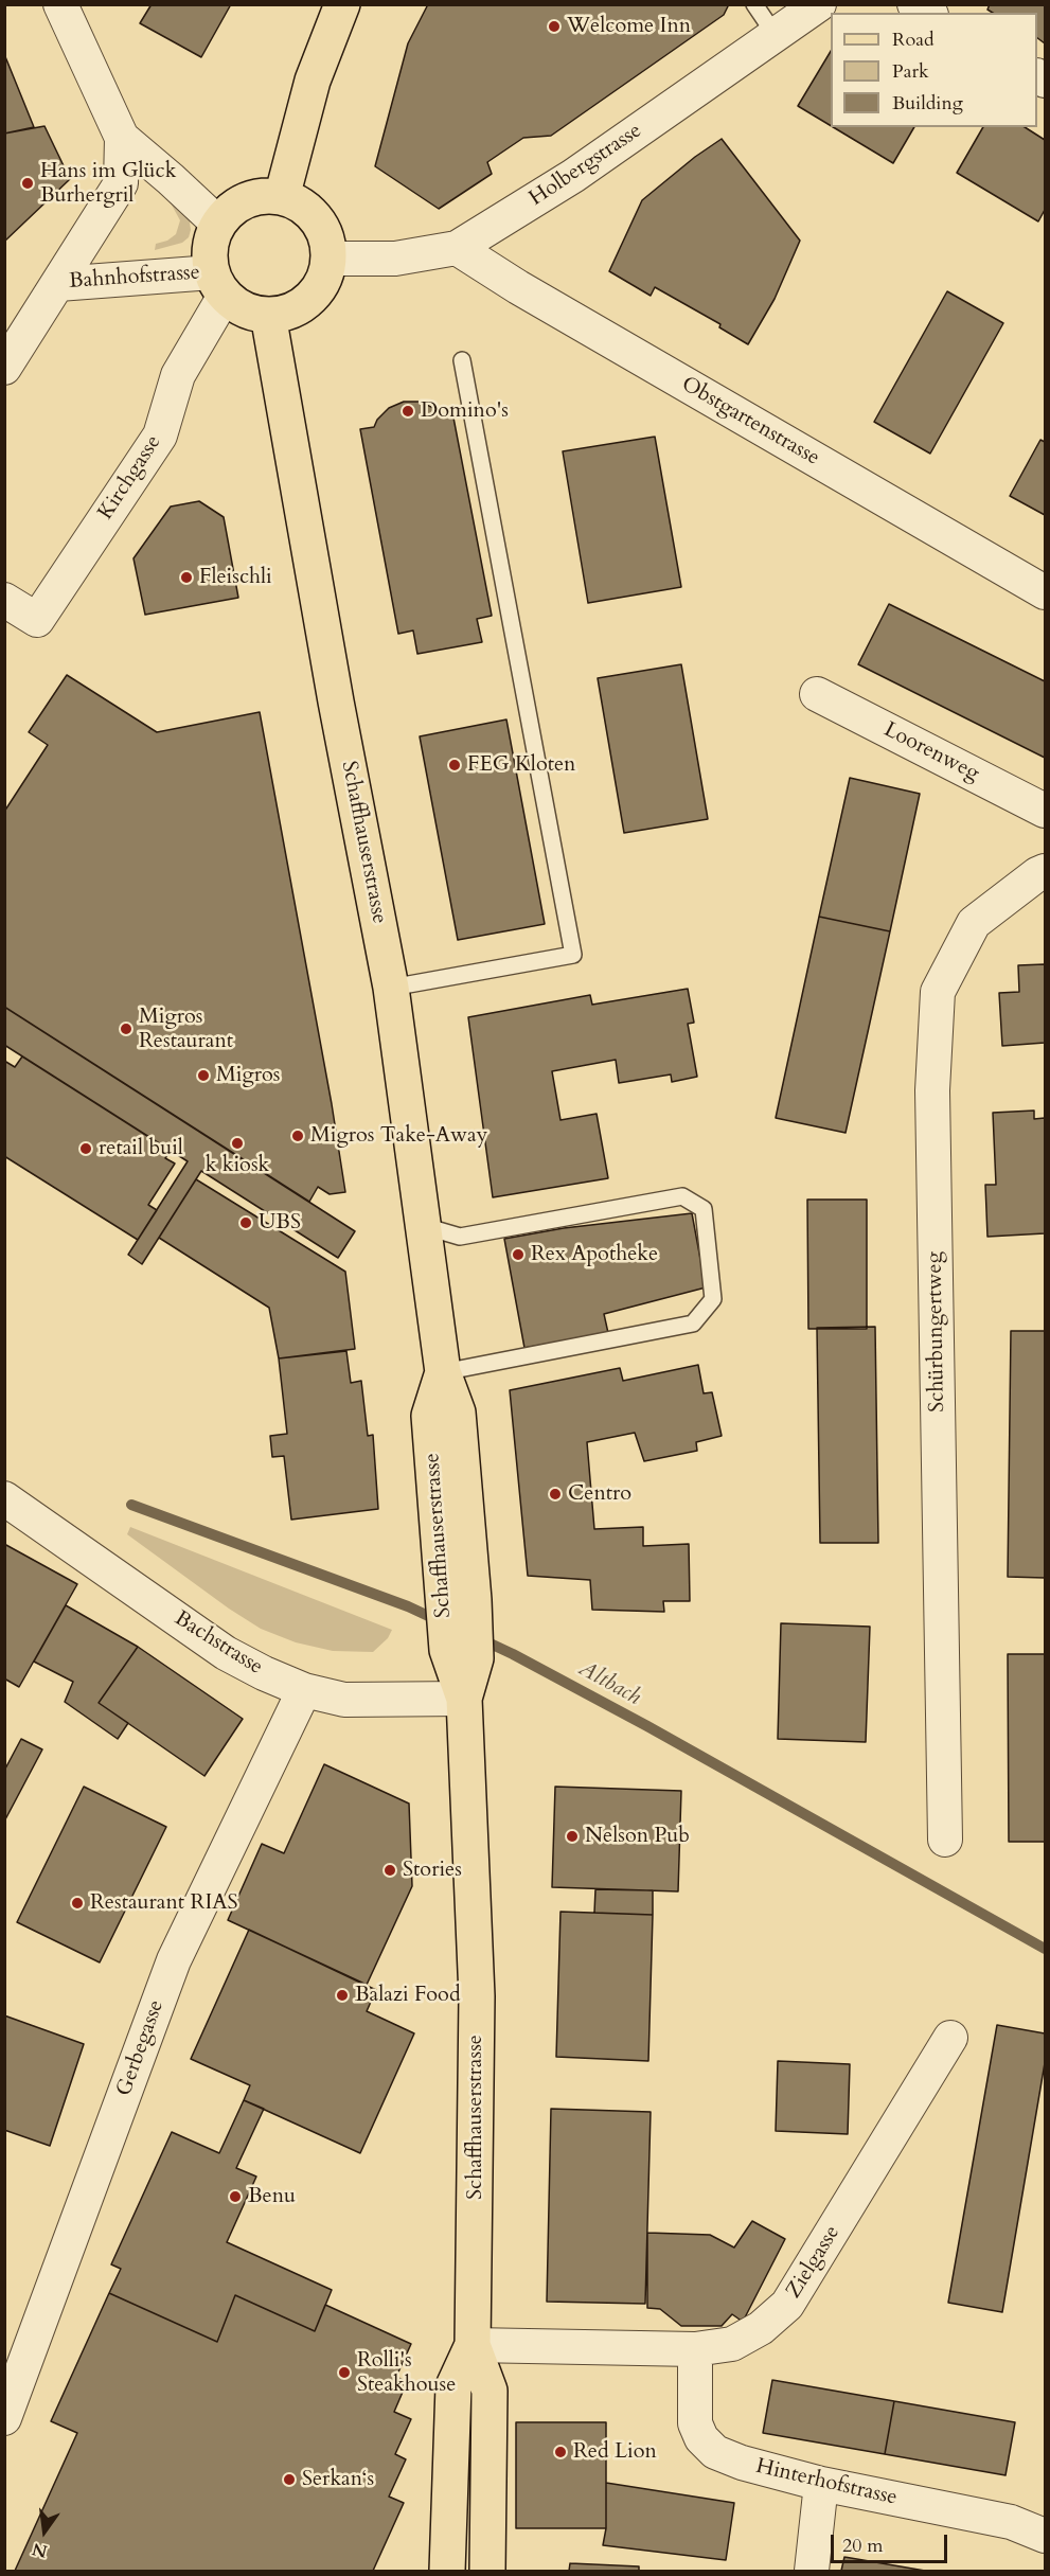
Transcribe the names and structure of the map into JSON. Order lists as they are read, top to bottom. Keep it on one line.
{"streets":{"main road":["Schaffhauserstrasse"],"street":["Holbergstrasse","Bahnhofstrasse","Obstgartenstrasse","Kirchgasse","Loorenweg","Schürbungertweg","Bachstrasse","Gerbegasse","Zielgasse","Hinterhofstrasse"]},"crossings":[["Holbergstrasse","Bahnhofstrasse"],["Holbergstrasse","Obstgartenstrasse"],["Holbergstrasse","Kirchgasse"],["Holbergstrasse","Schaffhauserstrasse"],["Bahnhofstrasse","Kirchgasse"],["Bahnhofstrasse","Schaffhauserstrasse"],["Kirchgasse","Schaffhauserstrasse"],["Schaffhauserstrasse","Bachstrasse"],["Schaffhauserstrasse","Zielgasse"],["Bachstrasse","Gerbegasse"],["Zielgasse","Hinterhofstrasse"]],"water":["Altbach"],"places":["Welcome Inn","Hans im Glück Burhergril","Domino's","Fleischli","FEG Kloten","Migros Restaurant","Migros","Migros Take-Away","k kiosk","retail buil","UBS","Rex Apotheke","Centro","Nelson Pub","Stories","Restaurant RIAS","Balazi Food","Benu","Rolli's Steakhouse","Red Lion","Serkan‘s"],"legend":["Road","Park","Building"],"scale_bar":"20 m","north":"bottom"}
